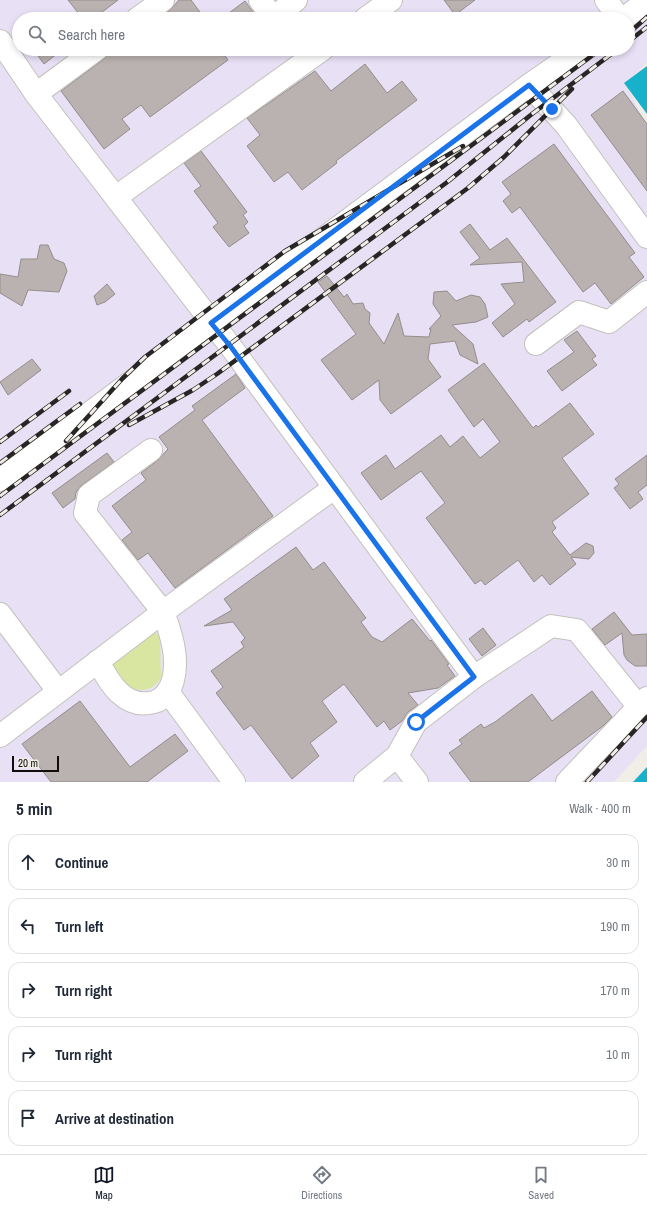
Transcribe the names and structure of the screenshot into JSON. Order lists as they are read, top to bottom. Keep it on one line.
{"scale_bar":"20 m","page":{"search":"Search here","scale":"20 m","heading":["5 min","Walk · 400 m"],"list":[["Continue","30 m"],["Turn left","190 m"],["Turn right","170 m"],["Turn right","10 m"],"Arrive at destination"],"nav":["Map","Directions","Saved"]}}
